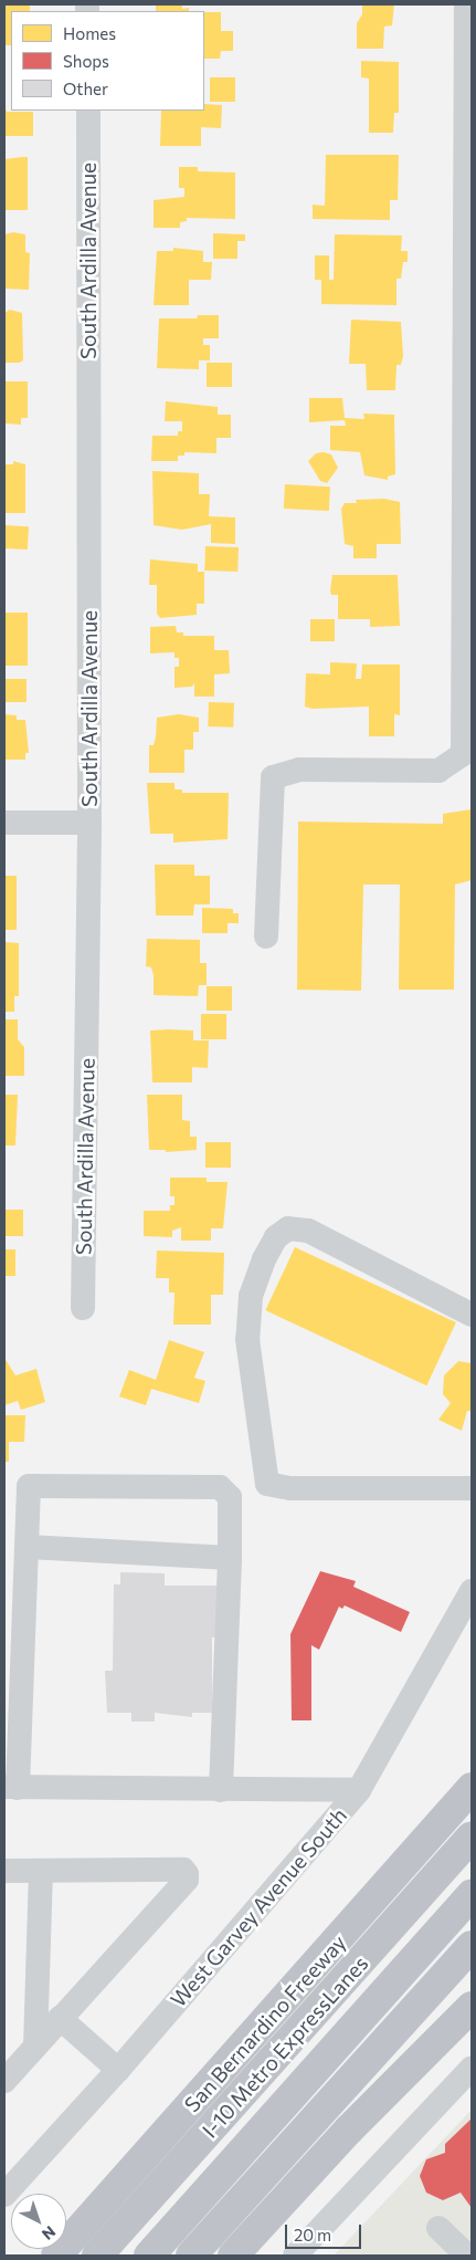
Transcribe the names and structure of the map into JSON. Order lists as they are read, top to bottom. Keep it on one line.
{"streets":{"highway":["San Bernardino Freeway","I-10 Metro ExpressLanes"],"street":["South Ardilla Avenue","West Garvey Avenue South"]},"legend":["Homes","Shops","Other"],"scale_bar":"20 m","north":"bottom right"}
